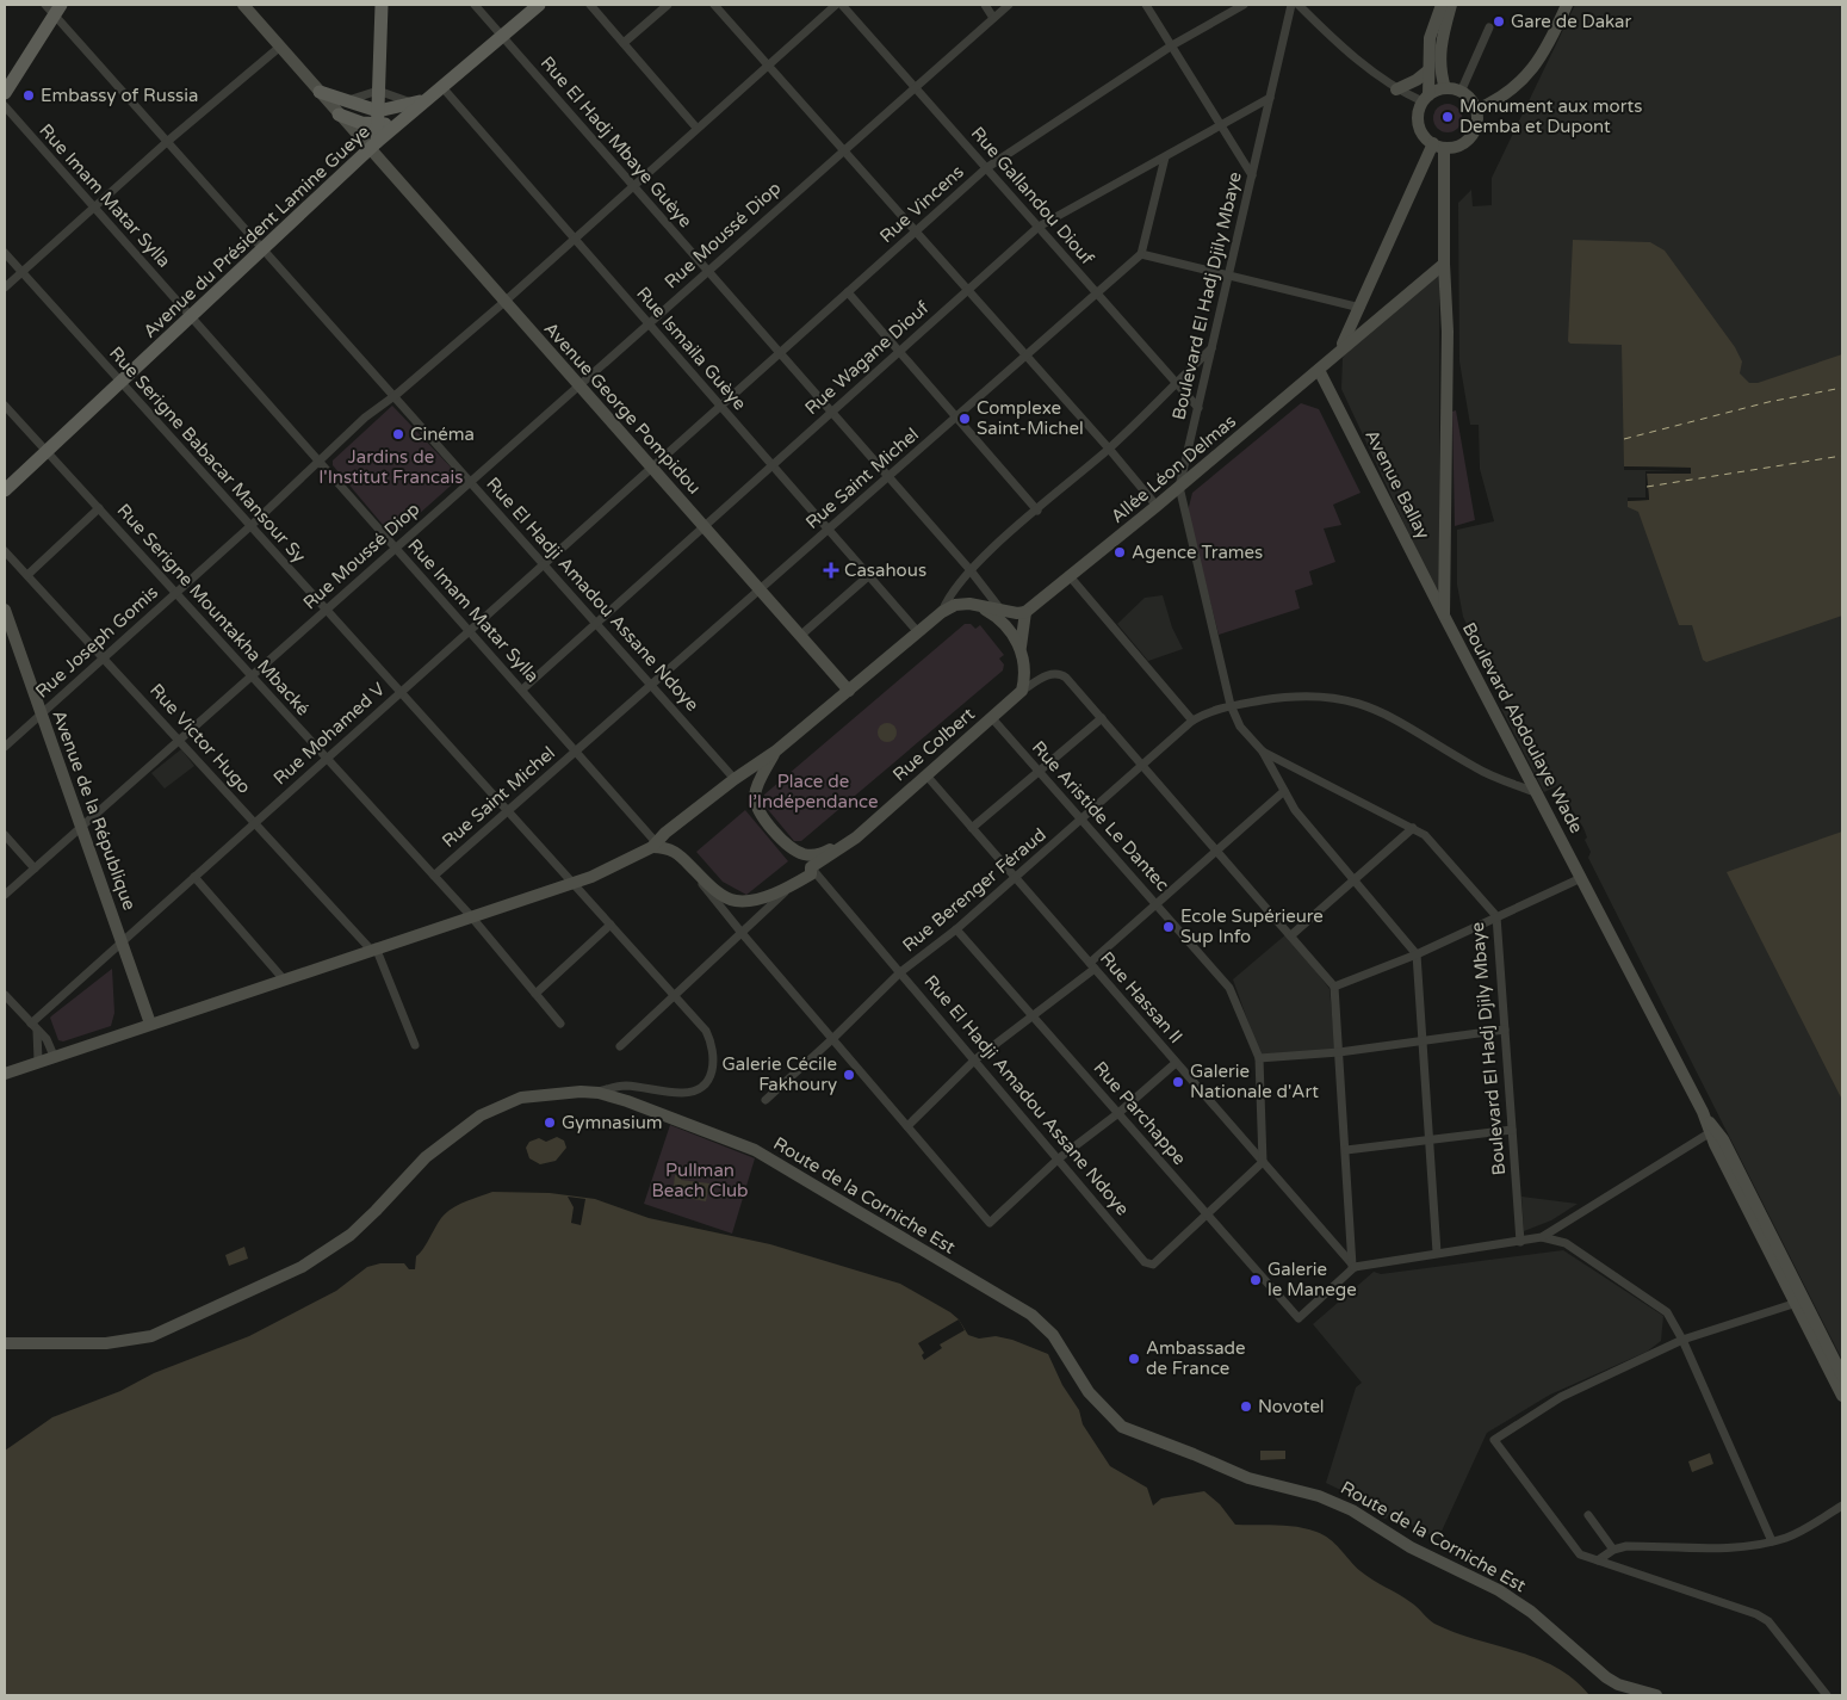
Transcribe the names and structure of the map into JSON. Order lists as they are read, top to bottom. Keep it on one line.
{"streets":{"main road":["Avenue du Président Lamine Gueye"],"street":["Rue El Hadj Mbaye Guèye","Rue Imam Matar Sylla","Rue Gallandou Diouf","Rue Vincens","Rue Moussé Diop","Boulevard El Hadj Djily Mbaye","Rue Ismaila Guèye","Rue Wagane Diouf","Avenue George Pompidou","Rue Serigne Babacar Mansour Sy","Allée Léon Delmas","Rue Saint Michel","Avenue Ballay","Rue El Hadji Amadou Assane Ndoye","Rue Serigne Mountakha Mbacké","Rue Joseph Gomis","Boulevard Abdoulaye Wade","Rue Mohamed V","Rue Victor Hugo","Rue Colbert","Avenue de la République","Rue Aristide Le Dantec","Rue Berenger Féraud","Rue Hassan ll","Rue Parchappe","Route de la Corniche Est"]},"crossings":[["Rue El Hadj Mbaye Guèye","Rue Vincens"],["Rue El Hadj Mbaye Guèye","Avenue du Président Lamine Gueye"],["Rue El Hadj Mbaye Guèye","Rue Moussé Diop"],["Rue El Hadj Mbaye Guèye","Rue Wagane Diouf"],["Rue El Hadj Mbaye Guèye","Rue Saint Michel"],["Rue El Hadj Mbaye Guèye","Rue Joseph Gomis"],["Rue Imam Matar Sylla","Avenue du Président Lamine Gueye"],["Rue Imam Matar Sylla","Rue Moussé Diop"],["Rue Imam Matar Sylla","Rue Wagane Diouf"],["Rue Imam Matar Sylla","Rue Saint Michel"],["Rue Imam Matar Sylla","Rue Joseph Gomis"],["Rue Imam Matar Sylla","Rue Mohamed V"],["Rue Gallandou Diouf","Rue Vincens"],["Rue Gallandou Diouf","Rue Moussé Diop"],["Rue Gallandou Diouf","Boulevard El Hadj Djily Mbaye"],["Rue Gallandou Diouf","Rue Wagane Diouf"],["Rue Gallandou Diouf","Rue Saint Michel"],["Rue Vincens","Rue Ismaila Guèye"],["Rue Vincens","Avenue George Pompidou"],["Rue Vincens","Rue Mohamed V"],["Avenue du Président Lamine Gueye","Rue Ismaila Guèye"],["Avenue du Président Lamine Gueye","Avenue George Pompidou"],["Avenue du Président Lamine Gueye","Rue Serigne Babacar Mansour Sy"],["Avenue du Président Lamine Gueye","Rue El Hadji Amadou Assane Ndoye"],["Avenue du Président Lamine Gueye","Rue Serigne Mountakha Mbacké"],["Rue Moussé Diop","Rue Ismaila Guèye"],["Rue Moussé Diop","Avenue George Pompidou"],["Rue Moussé Diop","Rue Serigne Babacar Mansour Sy"],["Rue Moussé Diop","Rue El Hadji Amadou Assane Ndoye"],["Rue Moussé Diop","Rue Serigne Mountakha Mbacké"],["Rue Moussé Diop","Rue Victor Hugo"],["Rue Moussé Diop","Avenue de la République"],["Boulevard El Hadj Djily Mbaye","Rue Wagane Diouf"],["Boulevard El Hadj Djily Mbaye","Allée Léon Delmas"],["Boulevard El Hadj Djily Mbaye","Rue Berenger Féraud"],["Rue Ismaila Guèye","Rue Wagane Diouf"],["Rue Ismaila Guèye","Rue Saint Michel"],["Rue Ismaila Guèye","Rue Joseph Gomis"],["Rue Wagane Diouf","Avenue George Pompidou"],["Rue Wagane Diouf","Rue El Hadji Amadou Assane Ndoye"],["Avenue George Pompidou","Rue Saint Michel"],["Avenue George Pompidou","Rue Joseph Gomis"],["Avenue George Pompidou","Rue Mohamed V"],["Rue Serigne Babacar Mansour Sy","Rue Saint Michel"],["Rue Serigne Babacar Mansour Sy","Rue Joseph Gomis"],["Rue Serigne Babacar Mansour Sy","Rue Mohamed V"],["Rue Serigne Babacar Mansour Sy","Route de la Corniche Est"],["Allée Léon Delmas","Avenue Ballay"],["Allée Léon Delmas","Boulevard Abdoulaye Wade"],["Rue Saint Michel","Rue El Hadji Amadou Assane Ndoye"],["Rue Saint Michel","Rue Serigne Mountakha Mbacké"],["Avenue Ballay","Boulevard Abdoulaye Wade"],["Rue El Hadji Amadou Assane Ndoye","Rue Joseph Gomis"],["Rue El Hadji Amadou Assane Ndoye","Rue Mohamed V"],["Rue El Hadji Amadou Assane Ndoye","Rue Colbert"],["Rue El Hadji Amadou Assane Ndoye","Rue Berenger Féraud"],["Rue El Hadji Amadou Assane Ndoye","Rue Parchappe"],["Rue Serigne Mountakha Mbacké","Rue Joseph Gomis"],["Rue Serigne Mountakha Mbacké","Rue Mohamed V"],["Rue Joseph Gomis","Rue Victor Hugo"],["Rue Joseph Gomis","Avenue de la République"],["Boulevard Abdoulaye Wade","Rue Berenger Féraud"],["Rue Mohamed V","Rue Victor Hugo"],["Rue Mohamed V","Avenue de la République"],["Rue Colbert","Rue Aristide Le Dantec"],["Rue Colbert","Rue Hassan ll"],["Rue Aristide Le Dantec","Rue Berenger Féraud"],["Rue Aristide Le Dantec","Rue Hassan ll"],["Rue Berenger Féraud","Rue Hassan ll"],["Rue Berenger Féraud","Rue Parchappe"],["Rue Hassan ll","Rue Parchappe"]],"parks":["Jardins de l'Institut Francais","Place de l’Indépendance","Pullman Beach Club"],"places":{"other":["Gare de Dakar","Embassy of Russia","Monument aux morts Demba et Dupont","Complexe Saint-Michel","Cinéma","Agence Trames","Ecole Supérieure Sup Info","Galerie Cécile Fakhoury","Galerie Nationale d'Art","Gymnasium","Galerie le Manege","Ambassade de France","Novotel"],"health":["Casahous"]}}
